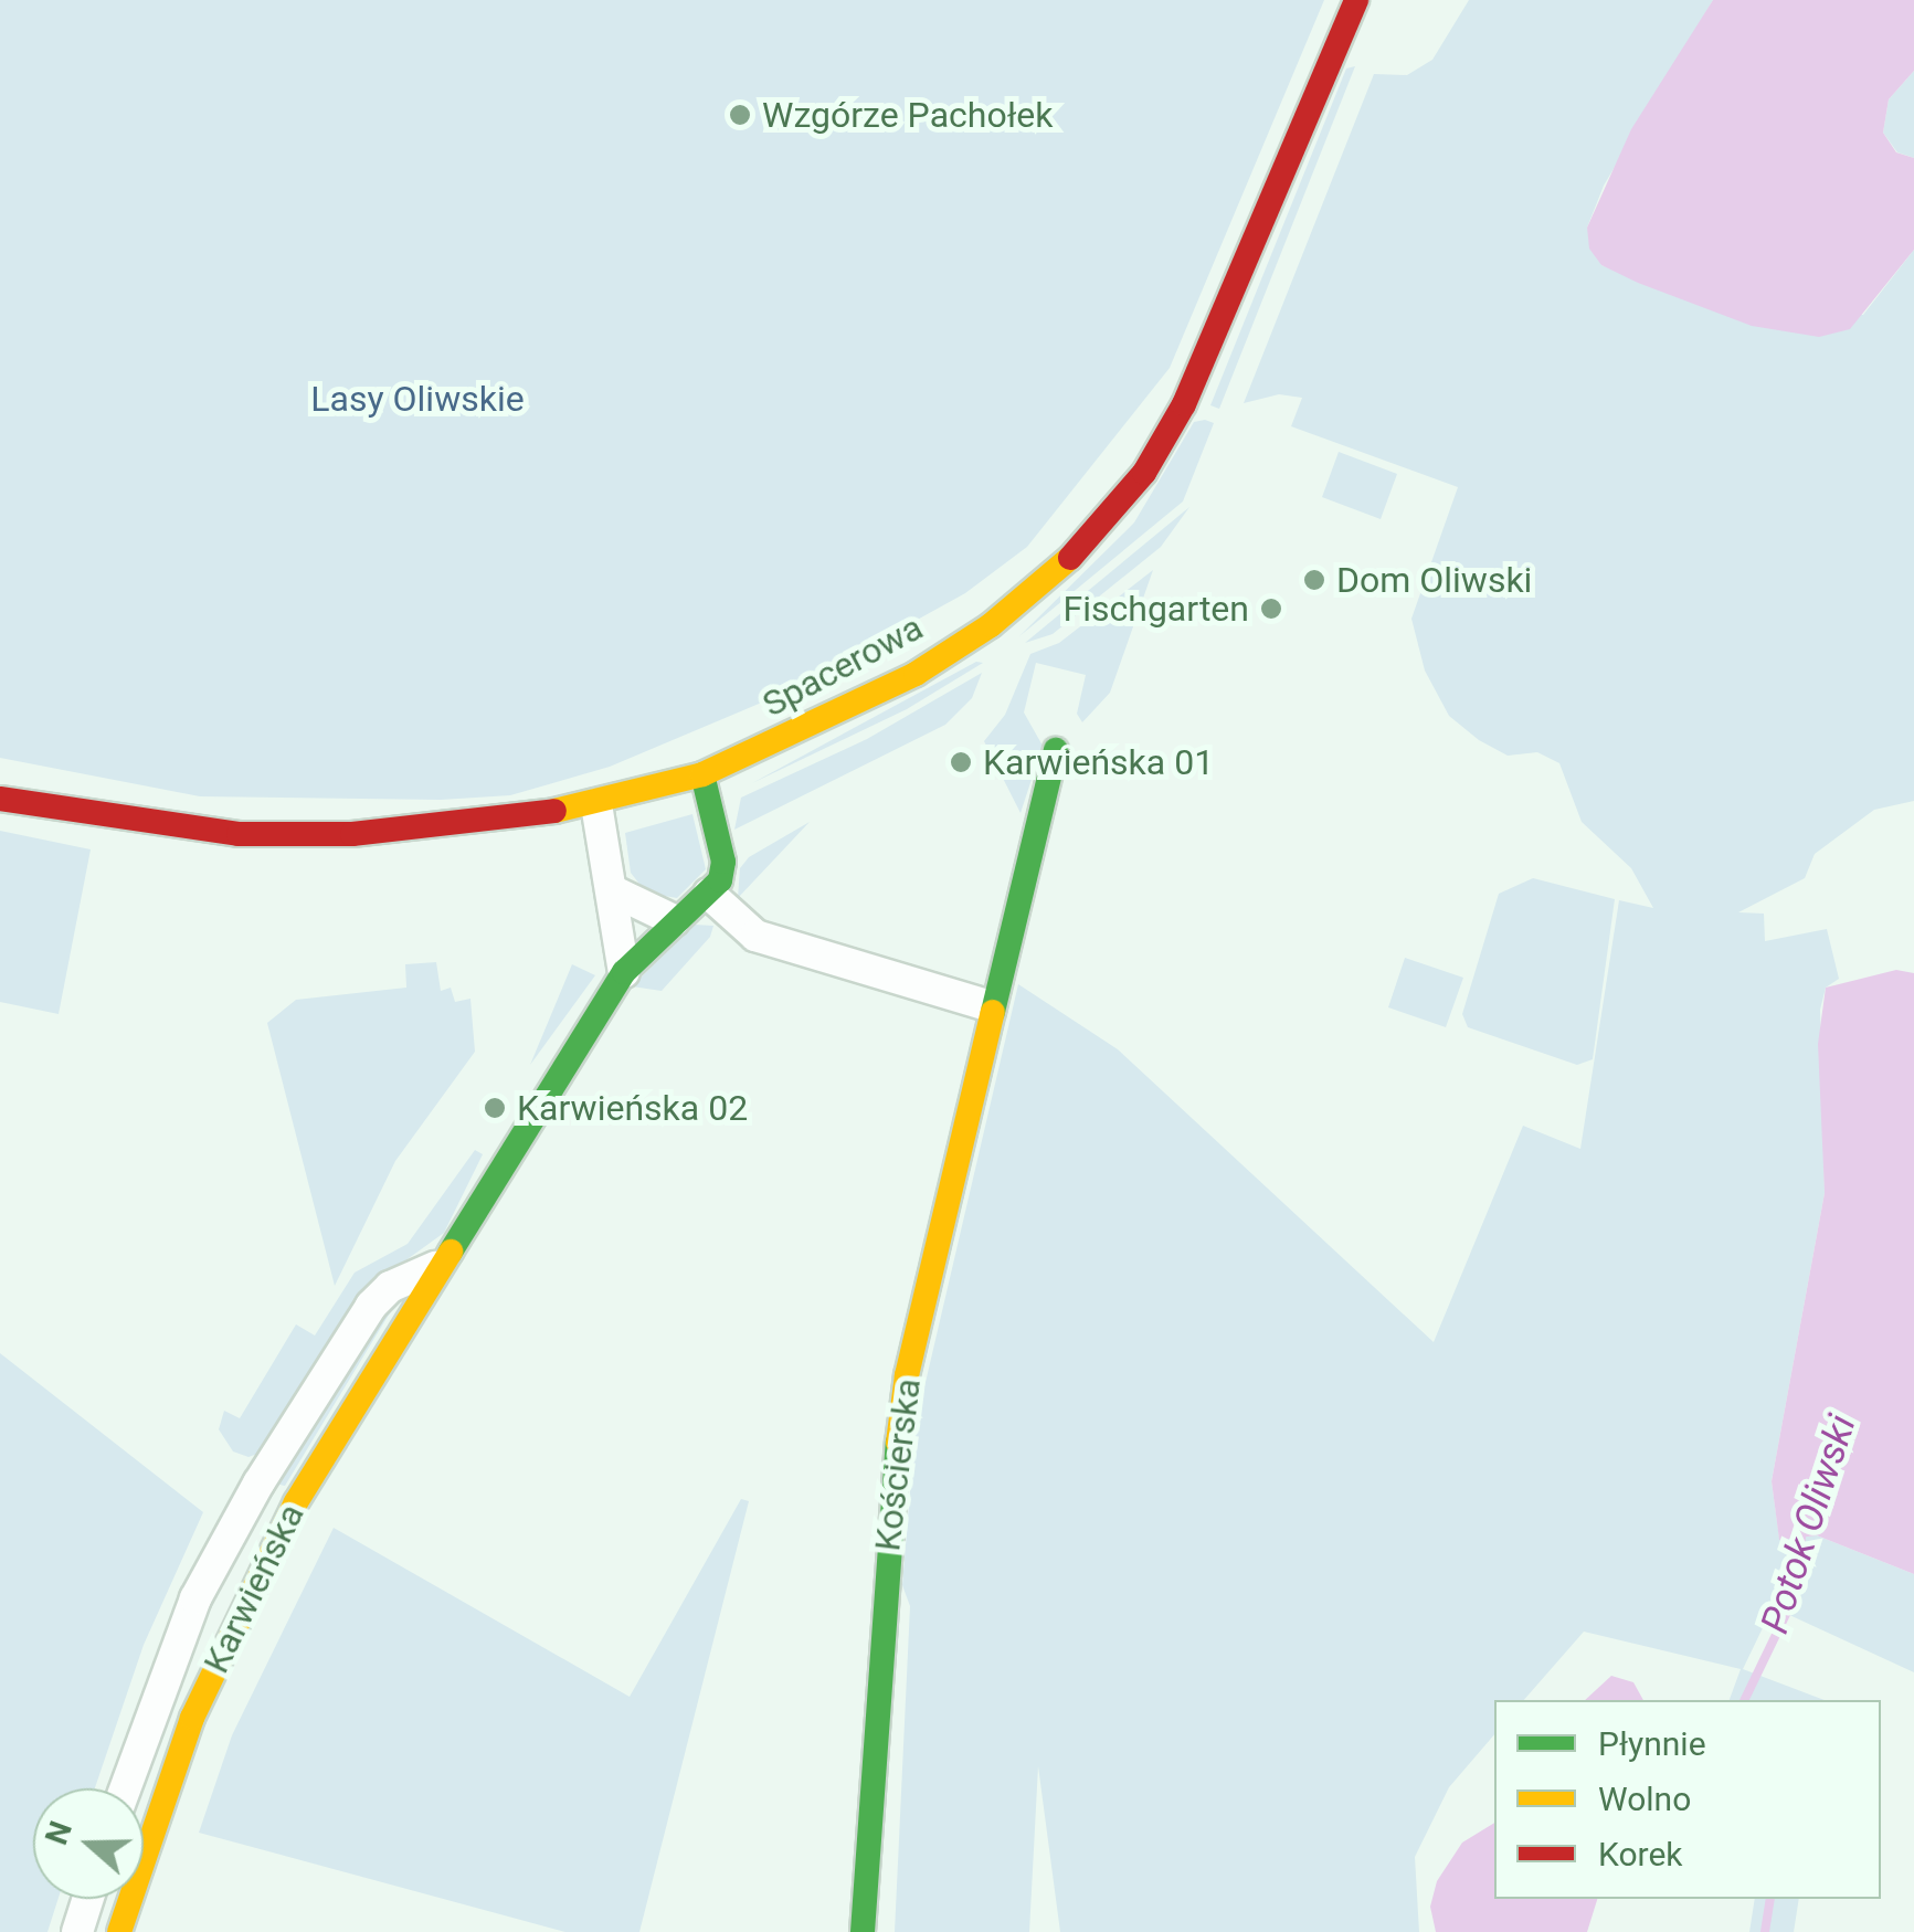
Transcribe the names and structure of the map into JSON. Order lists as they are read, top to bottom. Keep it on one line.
{"streets":{"street":["Spacerowa","Kościerska","Karwieńska"]},"water":["Potok Oliwski"],"parks":["Lasy Oliwskie"],"places":["Wzgórze Pachołek","Dom Oliwski","Fischgarten","Karwieńska 01","Karwieńska 02"],"legend":["Płynnie","Wolno","Korek"],"north":"left"}
